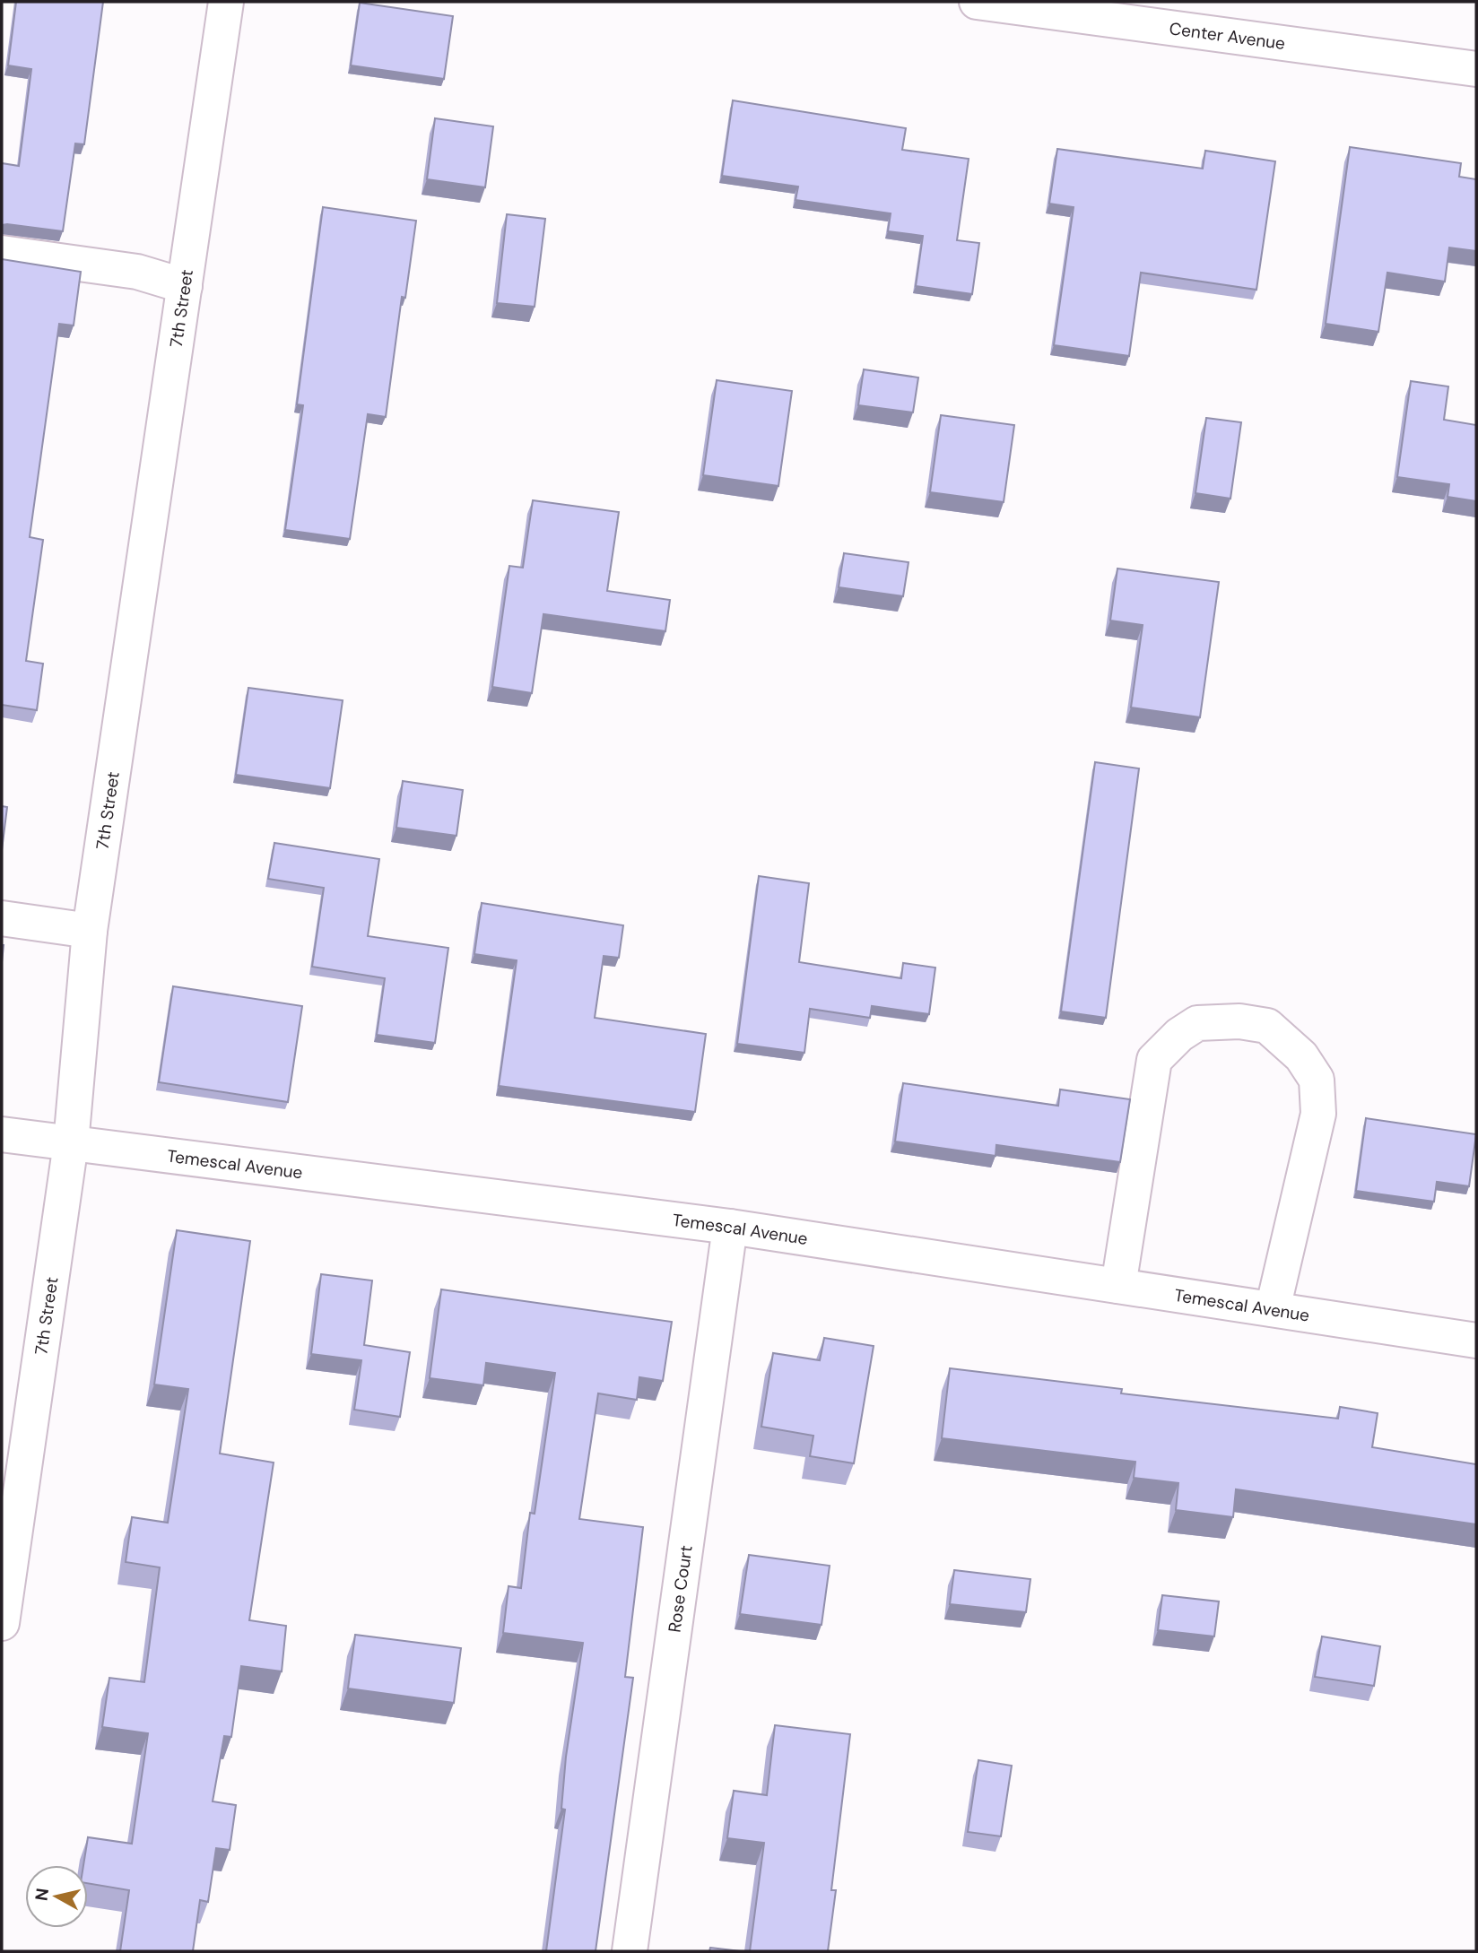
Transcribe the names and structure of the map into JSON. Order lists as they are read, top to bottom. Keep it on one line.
{"streets":{"street":["Center Avenue","7th Street","Temescal Avenue","Rose Court"]},"crossings":[["7th Street","Temescal Avenue"],["Temescal Avenue","Rose Court"]],"north":"left"}
